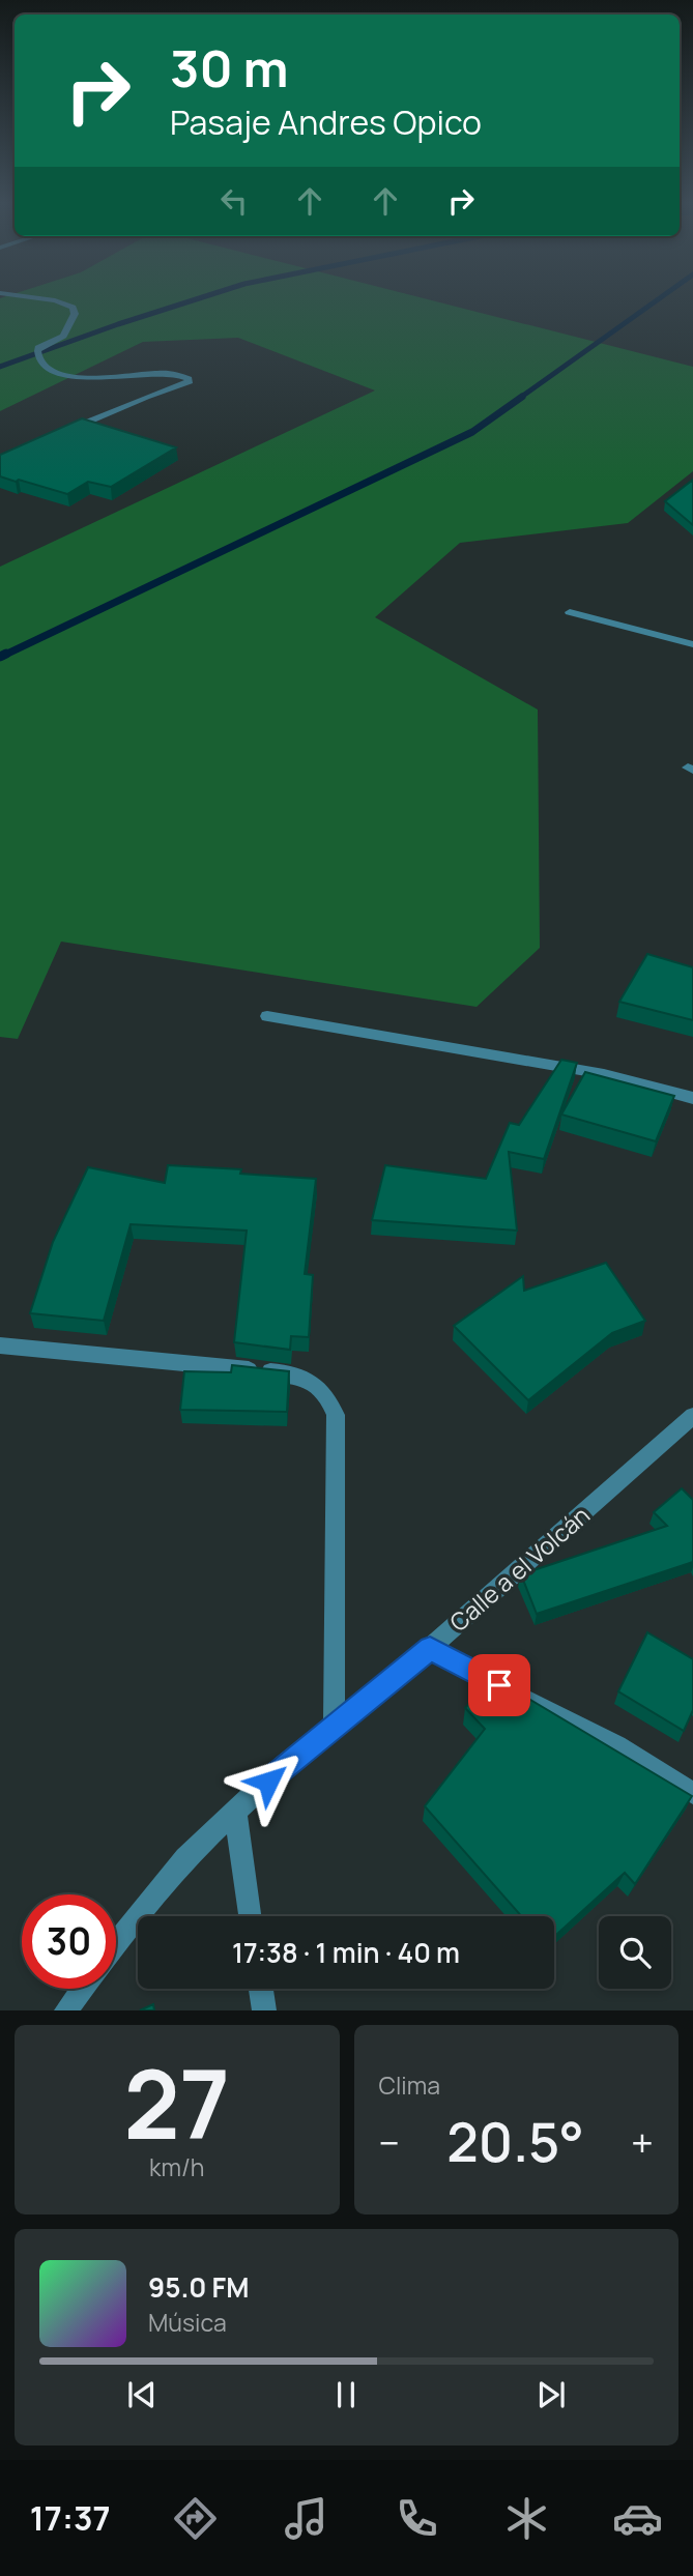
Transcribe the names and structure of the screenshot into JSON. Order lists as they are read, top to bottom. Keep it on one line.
{"streets":{"street":["Calle a el Volcán"]},"page":{"turn":["30 m","Pasaje Andres Opico"],"limit":"30","trip":"17:38 · 1 min · 40 m","tile":[["27","km/h"],"Clima"],"heat":["−","20.5°","+"],"song":["95.0 FM","Música"],"tabs":"17:37"}}
